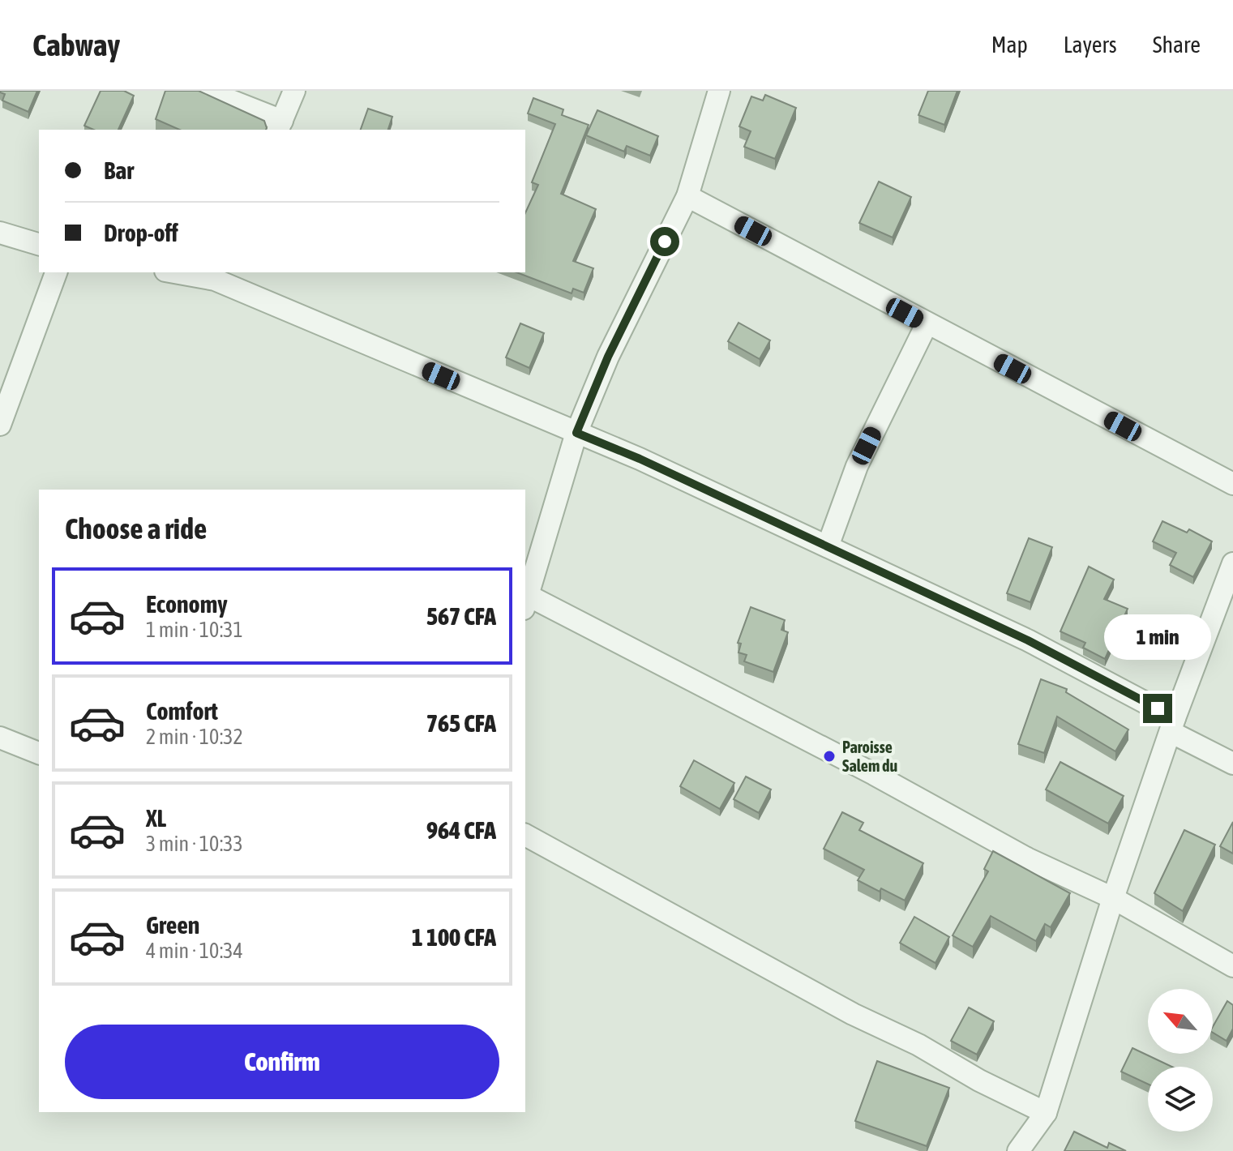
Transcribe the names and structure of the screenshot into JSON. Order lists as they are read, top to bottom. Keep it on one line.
{"places":["Paroisse Salem du"],"north":"top left","page":{"header":"Cabway","nav":["Map","Layers","Share"],"banner":["Bar","Drop-off"],"heading":"Choose a ride","list":[{"name":"Economy","note":"1 min · 10:31","value":"567 CFA"},{"name":"Comfort","note":"2 min · 10:32","value":"765 CFA"},{"name":"XL","note":"3 min · 10:33","value":"964 CFA"},{"name":"Green","note":"4 min · 10:34","value":"1 100 CFA"}],"bubble":"1 min","buttons":"Confirm"}}
